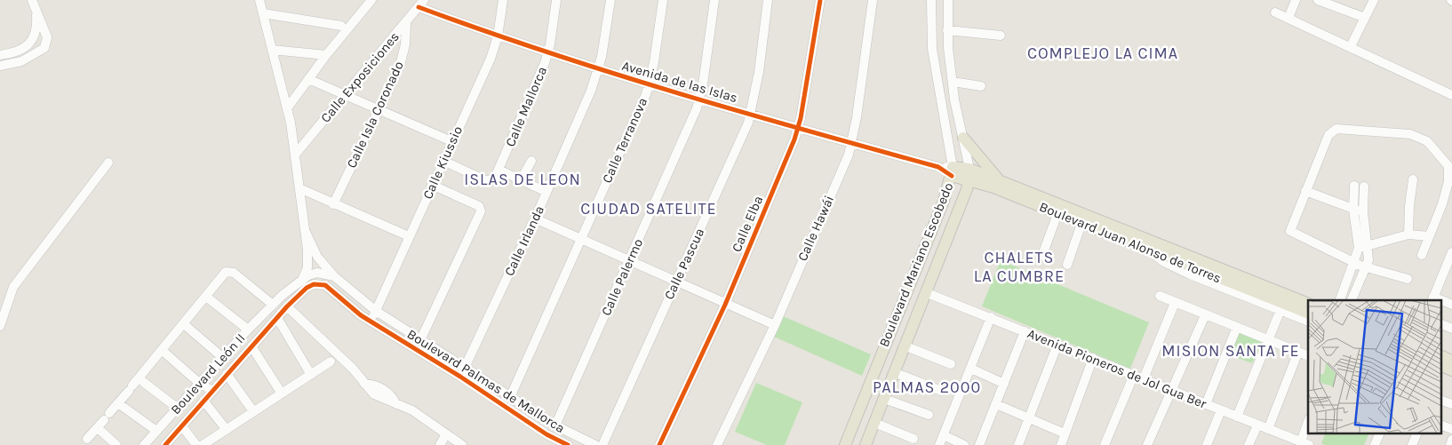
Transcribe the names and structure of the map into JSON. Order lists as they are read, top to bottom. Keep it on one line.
{"streets":{"main road":["Boulevard Juan Alonso de Torres","Boulevard Mariano Escobedo"],"street":["Calle Exposiciones","Avenida de las Islas","Calle Mallorca","Calle Isla Coronado","Calle Terranova","Calle Kiussio","Calle Elba","Calle Hawái","Calle Irlanda","Calle Pascua","Calle Palermo","Avenida Pioneros de Jol Gua Ber","Boulevard León II","Boulevard Palmas de Mallorca"]},"crossings":[["Calle Exposiciones","Avenida de las Islas"],["Calle Exposiciones","Calle Isla Coronado"],["Avenida de las Islas","Calle Mallorca"],["Avenida de las Islas","Calle Terranova"],["Avenida de las Islas","Calle Kiussio"],["Avenida de las Islas","Calle Elba"],["Avenida de las Islas","Calle Hawái"],["Avenida de las Islas","Calle Irlanda"],["Avenida de las Islas","Boulevard Juan Alonso de Torres"],["Avenida de las Islas","Calle Pascua"],["Avenida de las Islas","Boulevard Mariano Escobedo"],["Avenida de las Islas","Calle Palermo"],["Calle Mallorca","Calle Kiussio"],["Calle Terranova","Boulevard Palmas de Mallorca"],["Calle Kiussio","Boulevard Palmas de Mallorca"],["Calle Irlanda","Boulevard Palmas de Mallorca"],["Boulevard Juan Alonso de Torres","Boulevard Mariano Escobedo"],["Boulevard Mariano Escobedo","Avenida Pioneros de Jol Gua Ber"],["Calle Palermo","Boulevard Palmas de Mallorca"]],"districts":["COMPLEJO LA CIMA","ISLAS DE LEON","CIUDAD SATELITE","CHALETS LA CUMBRE","MISION SANTA FE","PALMAS 2000"]}
